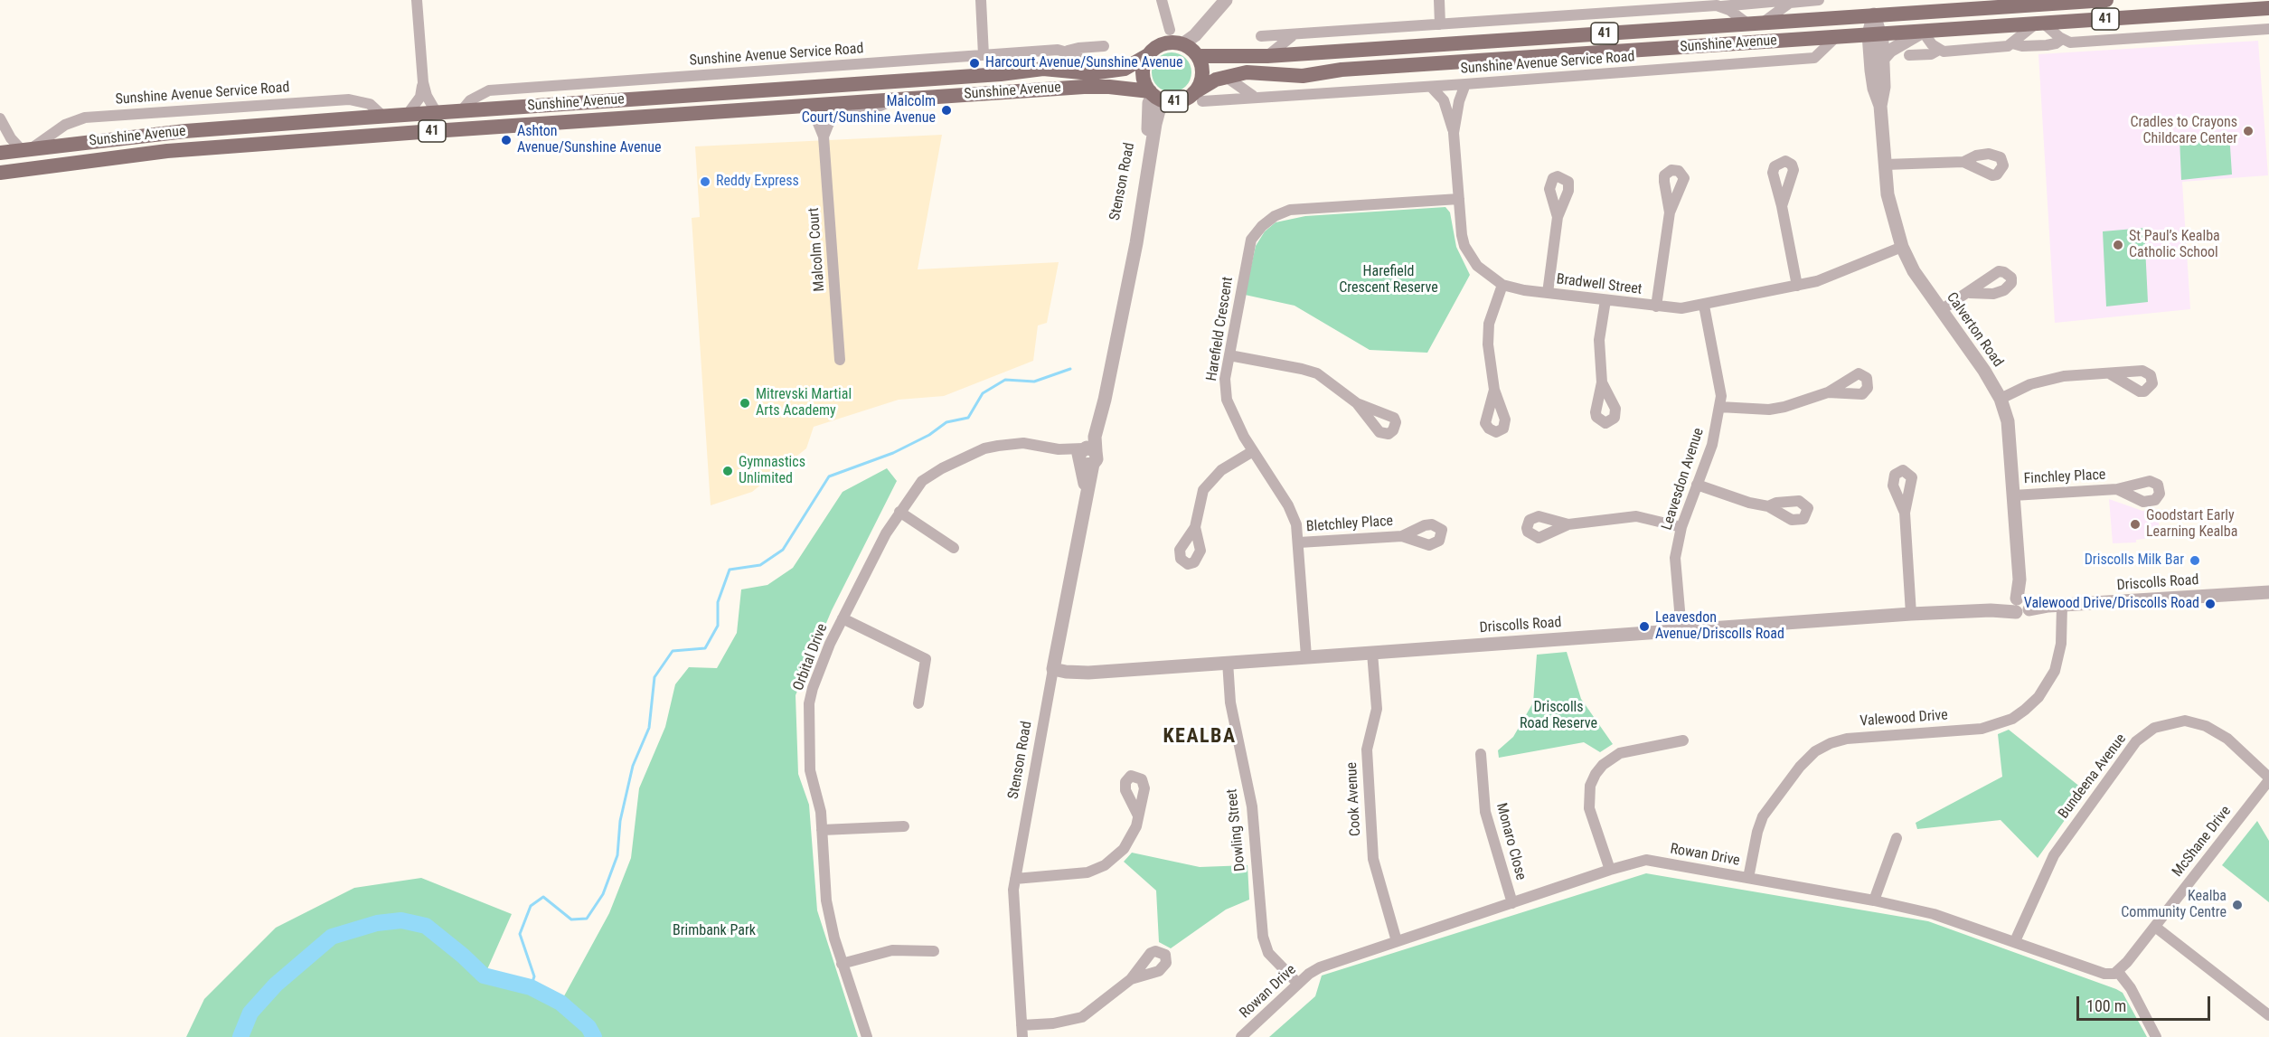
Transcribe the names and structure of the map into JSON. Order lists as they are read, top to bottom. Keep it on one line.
{"streets":{"main road":["41","Sunshine Avenue"],"street":["Sunshine Avenue Service Road","Stenson Road","Malcolm Court","Bradwell Street","Harefield Crescent","Calverton Road","Finchley Place","Leavesdon Avenue","Bletchley Place","Driscolls Road","Orbital Drive","Valewood Drive","Bundeena Avenue","Cook Avenue","Dowling Street","Monaro Close","McShane Drive","Rowan Drive"]},"crossings":[["41","Sunshine Avenue"],["41","Sunshine Avenue Service Road"],["41","Stenson Road"],["Sunshine Avenue","Sunshine Avenue Service Road"],["Sunshine Avenue","Stenson Road"],["Sunshine Avenue","Malcolm Court"],["Sunshine Avenue","Calverton Road"],["Sunshine Avenue Service Road","Stenson Road"],["Sunshine Avenue Service Road","Bradwell Street"],["Stenson Road","Driscolls Road"],["Stenson Road","Orbital Drive"],["Bradwell Street","Harefield Crescent"],["Bradwell Street","Calverton Road"],["Bradwell Street","Leavesdon Avenue"],["Harefield Crescent","Bletchley Place"],["Harefield Crescent","Driscolls Road"],["Calverton Road","Finchley Place"],["Calverton Road","Driscolls Road"],["Leavesdon Avenue","Driscolls Road"],["Driscolls Road","Valewood Drive"],["Driscolls Road","Cook Avenue"],["Driscolls Road","Dowling Street"],["Valewood Drive","Rowan Drive"],["Bundeena Avenue","McShane Drive"],["Bundeena Avenue","Rowan Drive"],["Cook Avenue","Rowan Drive"],["Dowling Street","Rowan Drive"],["Monaro Close","Rowan Drive"],["McShane Drive","Rowan Drive"]],"districts":["KEALBA"],"parks":["Harefield Crescent Reserve","Driscolls Road Reserve","Brimbank Park"],"places":["Harcourt Avenue/Sunshine Avenue","Malcolm Court/Sunshine Avenue","Cradles to Crayons Childcare Center","Ashton Avenue/Sunshine Avenue","Reddy Express","St Paul’s Kealba Catholic School","Mitrevski Martial Arts Academy","Gymnastics Unlimited","Goodstart Early Learning Kealba","Driscolls Milk Bar","Valewood Drive/Driscolls Road","Leavesdon Avenue/Driscolls Road","Kealba Community Centre"],"scale_bar":"100 m"}
